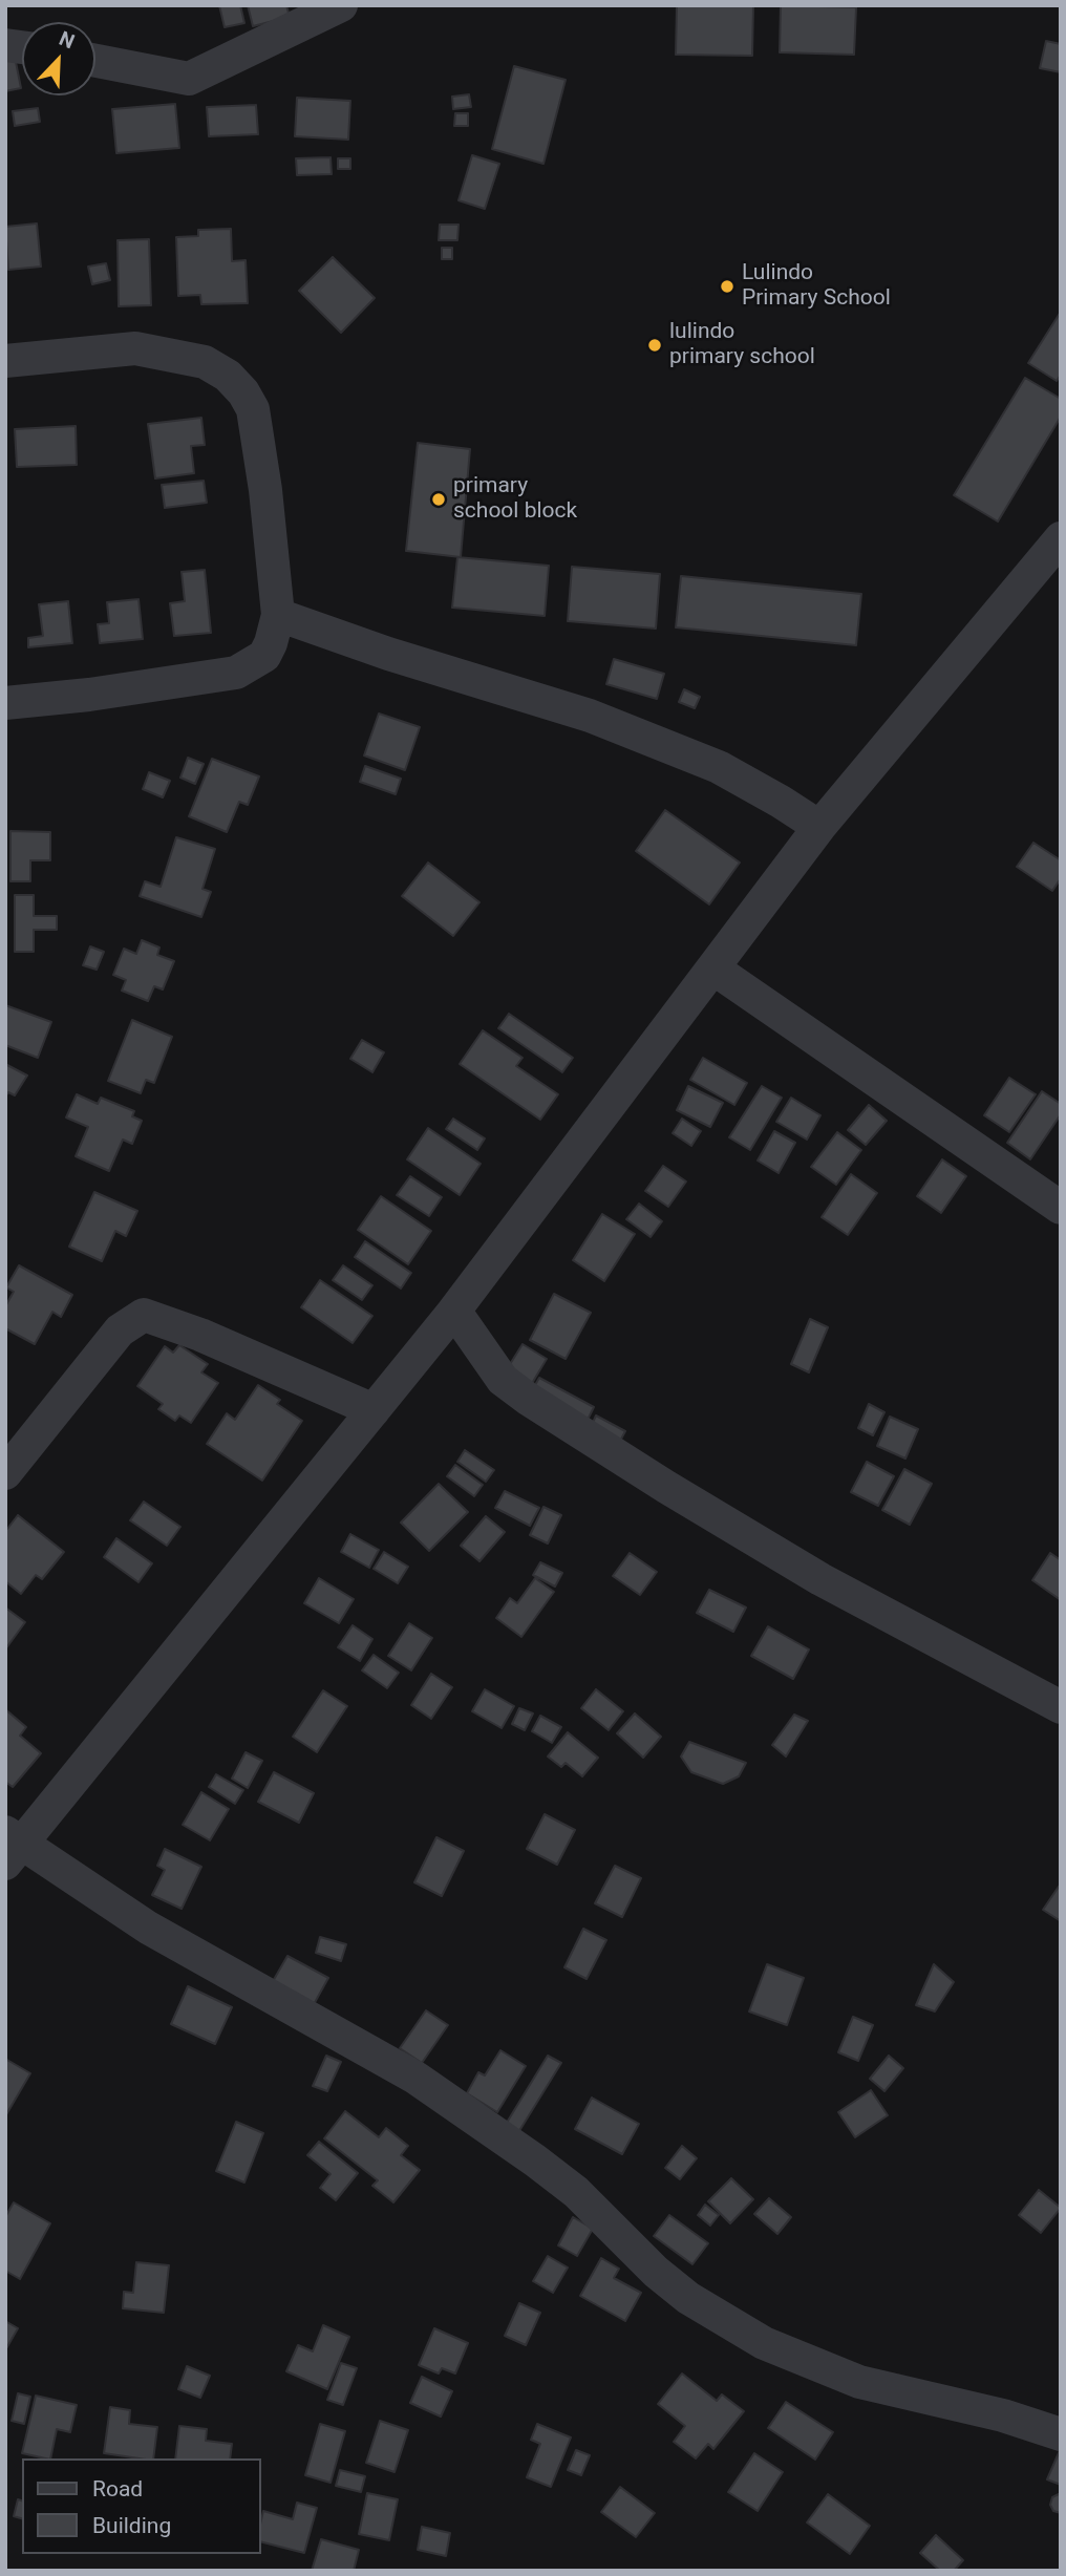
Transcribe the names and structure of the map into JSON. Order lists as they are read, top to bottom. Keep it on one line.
{"places":["Lulindo Primary School","lulindo primary school","primary school block"],"legend":["Road","Building"],"north":"top right"}
